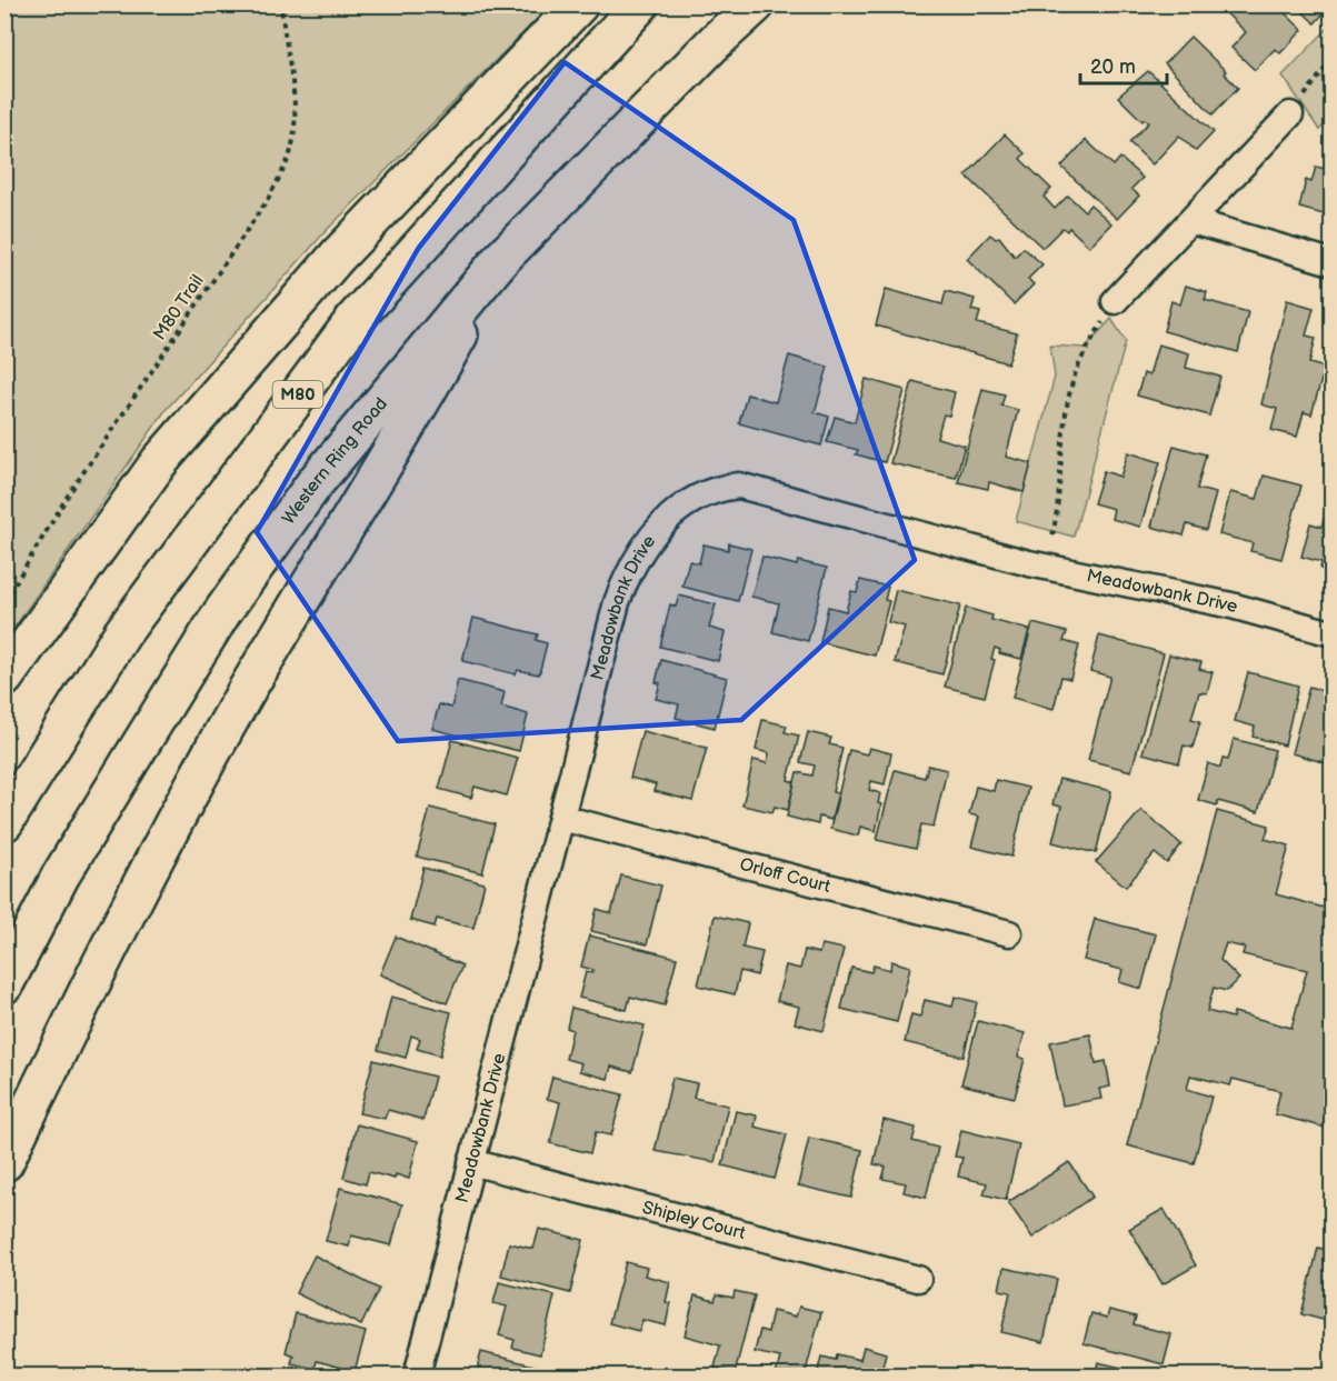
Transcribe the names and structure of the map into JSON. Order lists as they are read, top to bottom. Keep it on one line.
{"streets":{"highway":["M80","Western Ring Road"],"street":["Meadowbank Drive","Orloff Court","Shipley Court"],"path":["M80 Trail"]},"crossings":[["Meadowbank Drive","Orloff Court"],["Meadowbank Drive","Shipley Court"]],"scale_bar":"20 m"}
